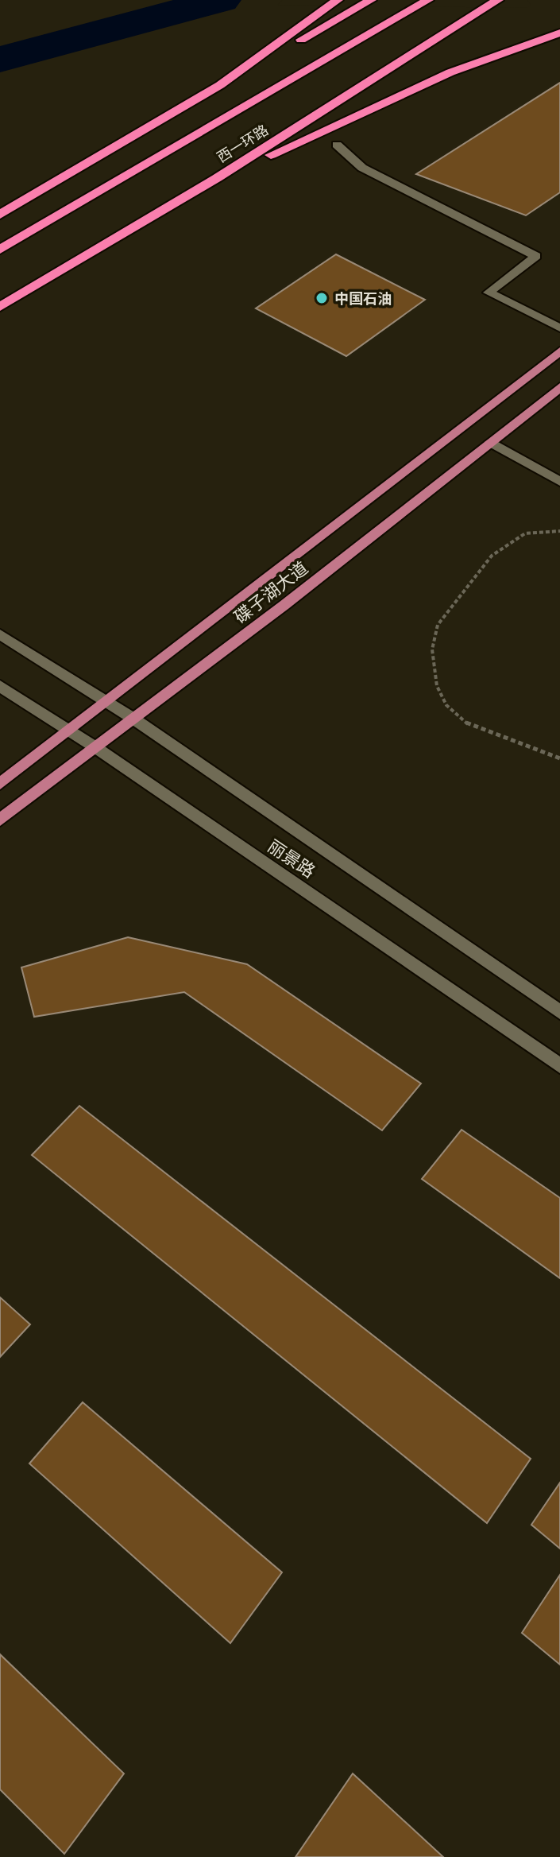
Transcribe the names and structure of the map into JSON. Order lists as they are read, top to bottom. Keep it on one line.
{"streets":{"highway":["西一环路"],"main road":["碟子湖大道"],"street":["丽景路"]},"crossings":[["碟子湖大道","丽景路"]],"places":["中国石油"]}
